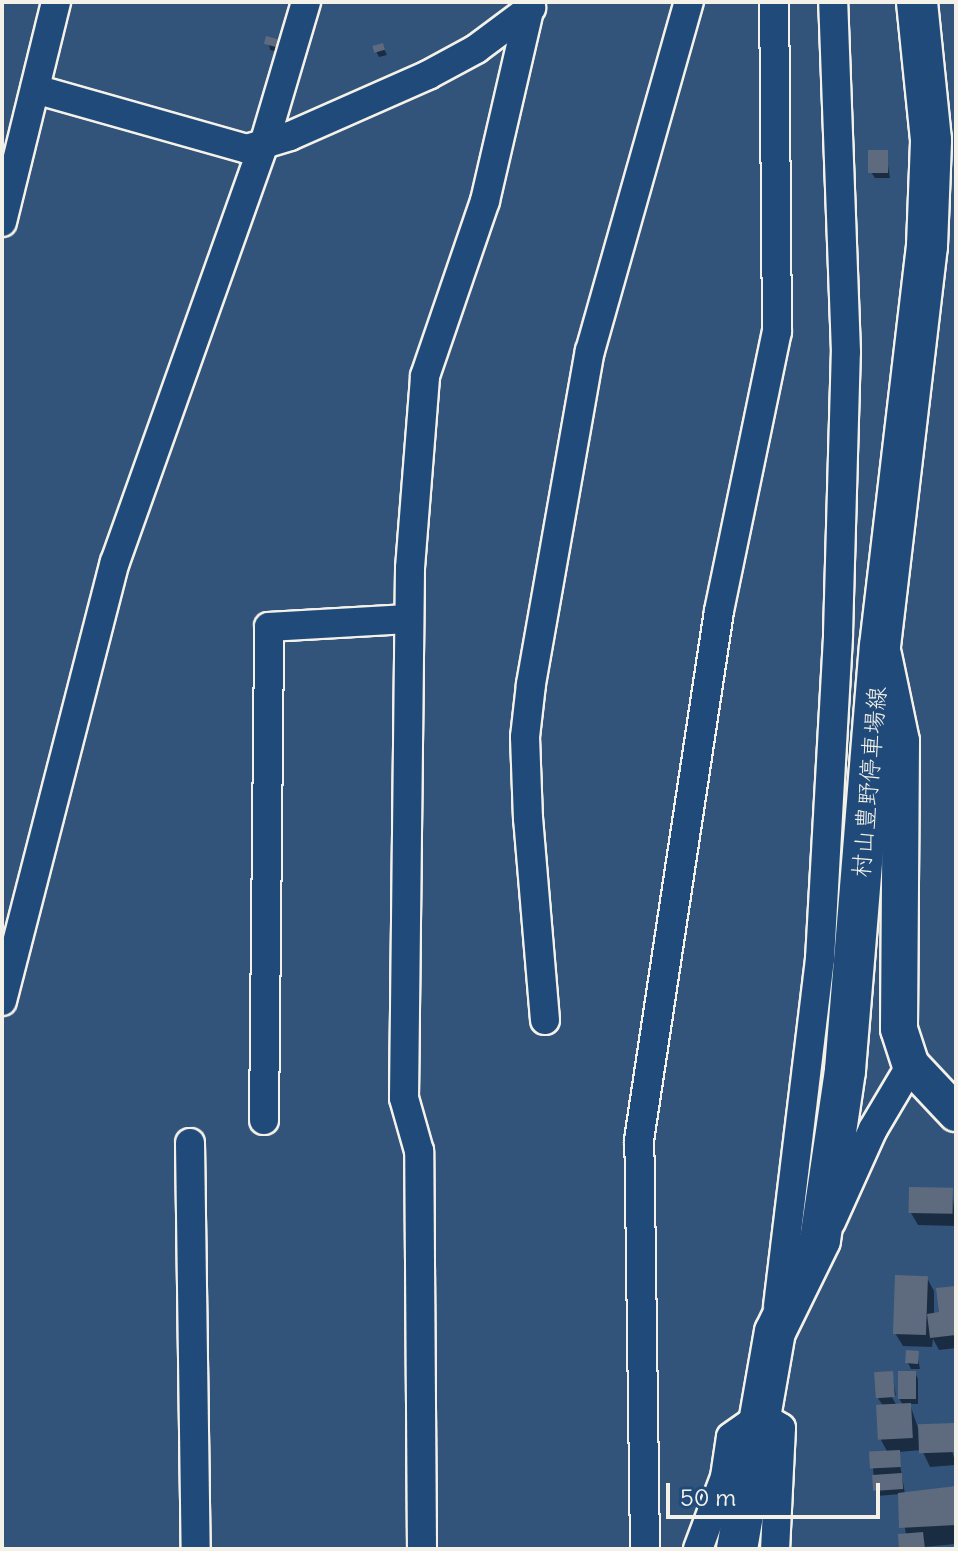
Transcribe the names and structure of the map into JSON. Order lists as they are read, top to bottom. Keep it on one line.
{"streets":{"main road":["村山豊野停車場線"]},"scale_bar":"50 m"}
